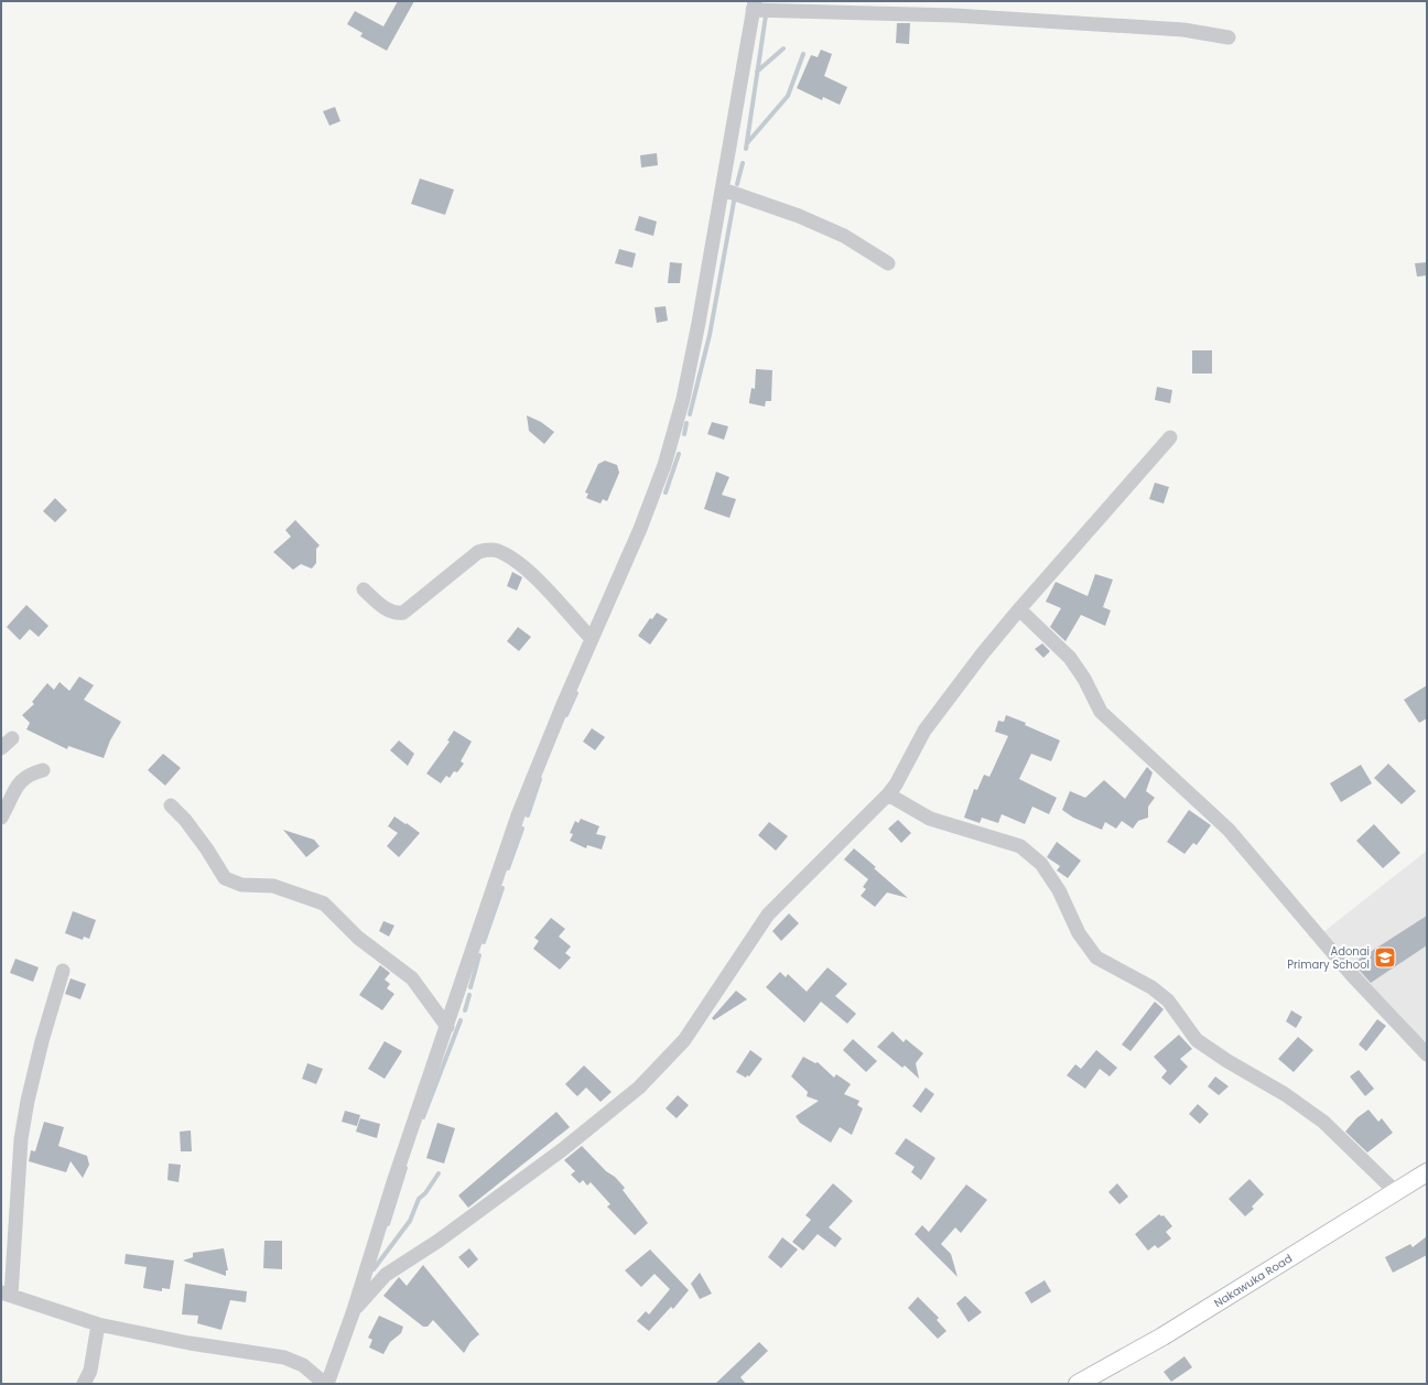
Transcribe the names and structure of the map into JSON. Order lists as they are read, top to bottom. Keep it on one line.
{"streets":{"main road":["Nakawuka Road"]},"places":{"school or university":["Adonai Primary School"]}}
